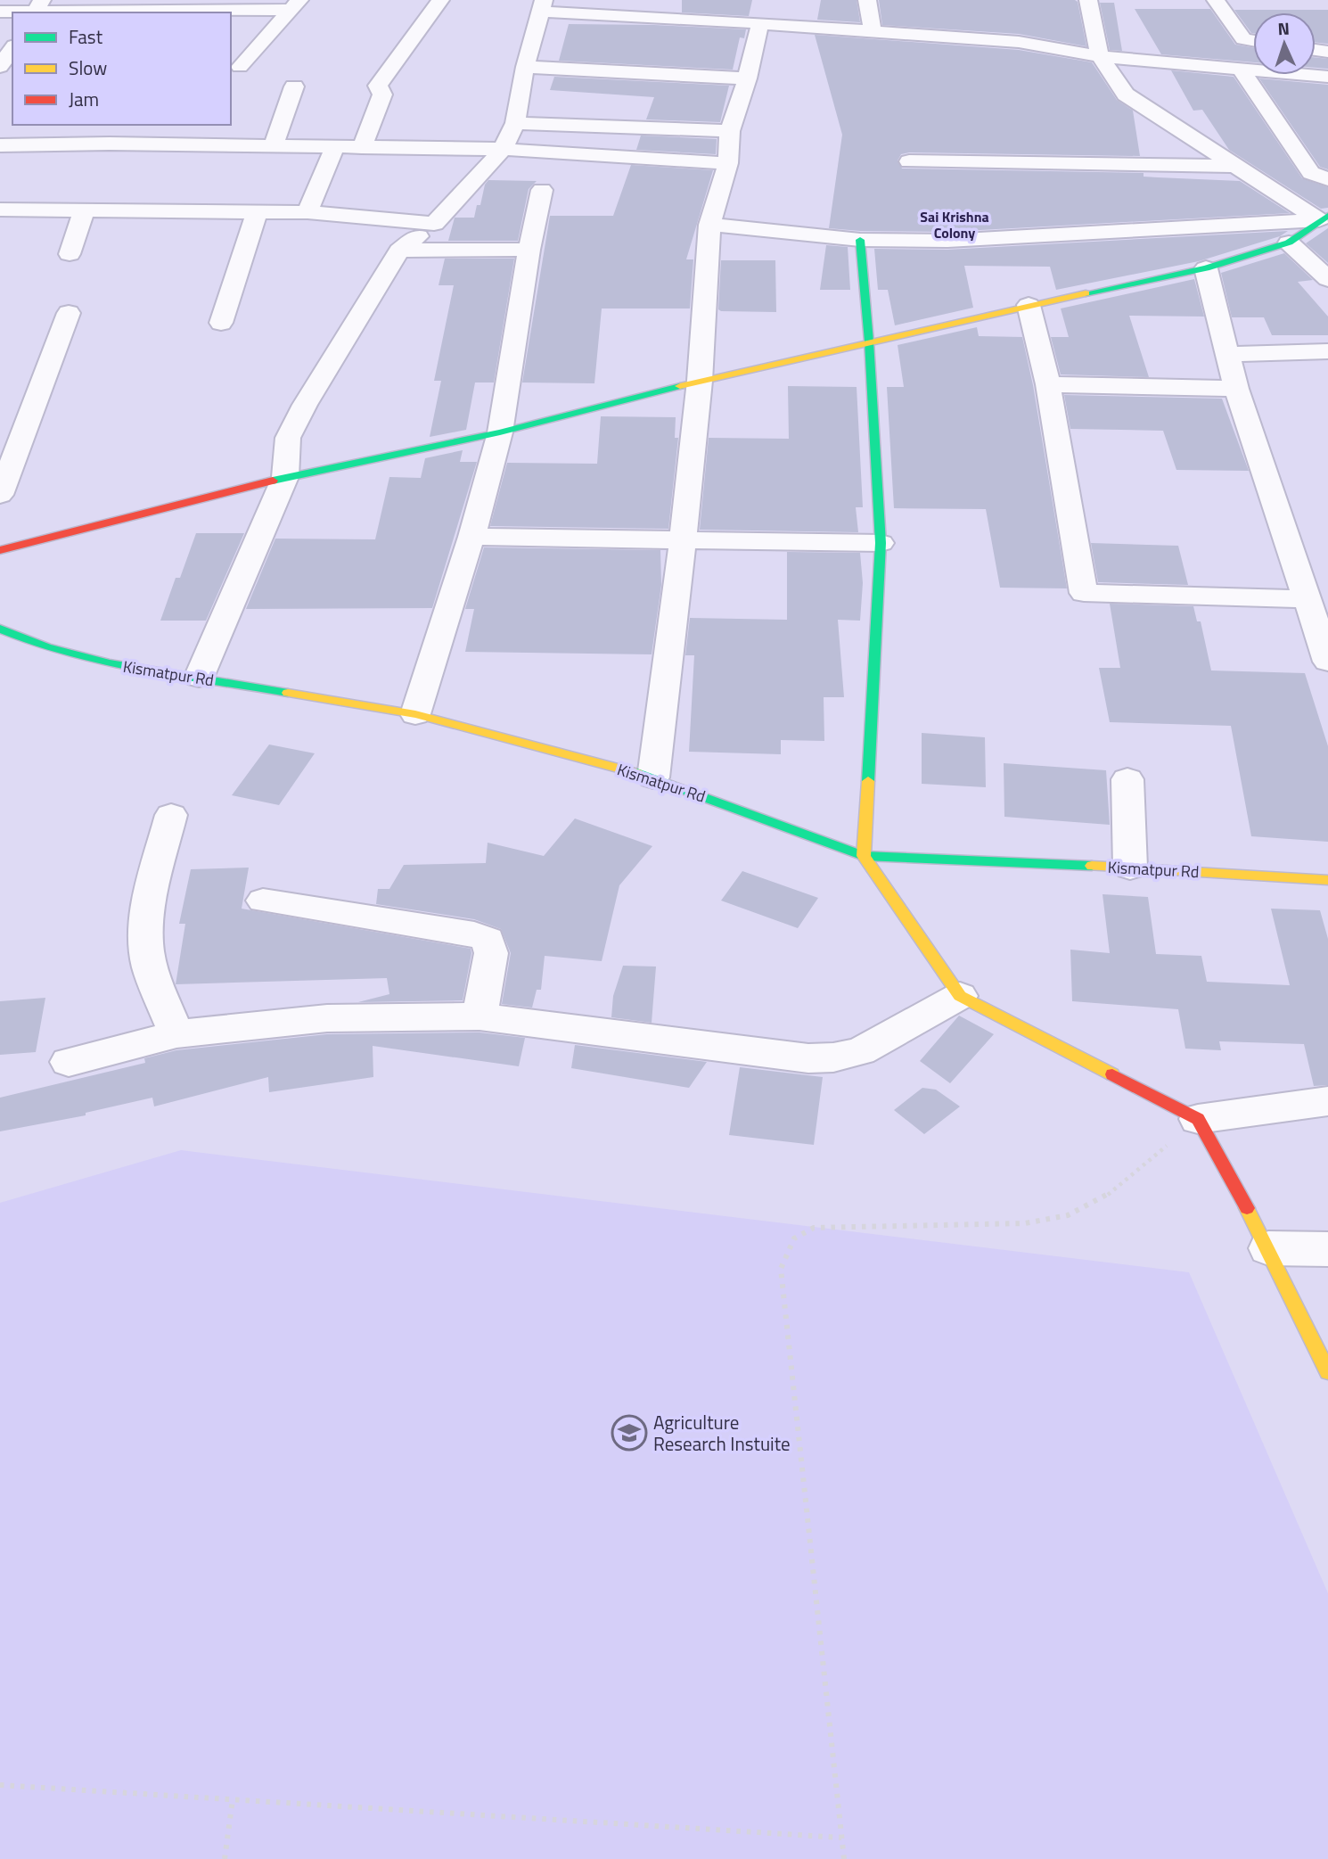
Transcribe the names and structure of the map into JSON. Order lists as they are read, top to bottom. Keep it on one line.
{"streets":{"street":["Kismatpur Rd"]},"districts":["Sai Krishna Colony"],"places":{"school or university":["Agriculture Research Instuite"]},"legend":["Fast","Slow","Jam"],"north":"top"}
